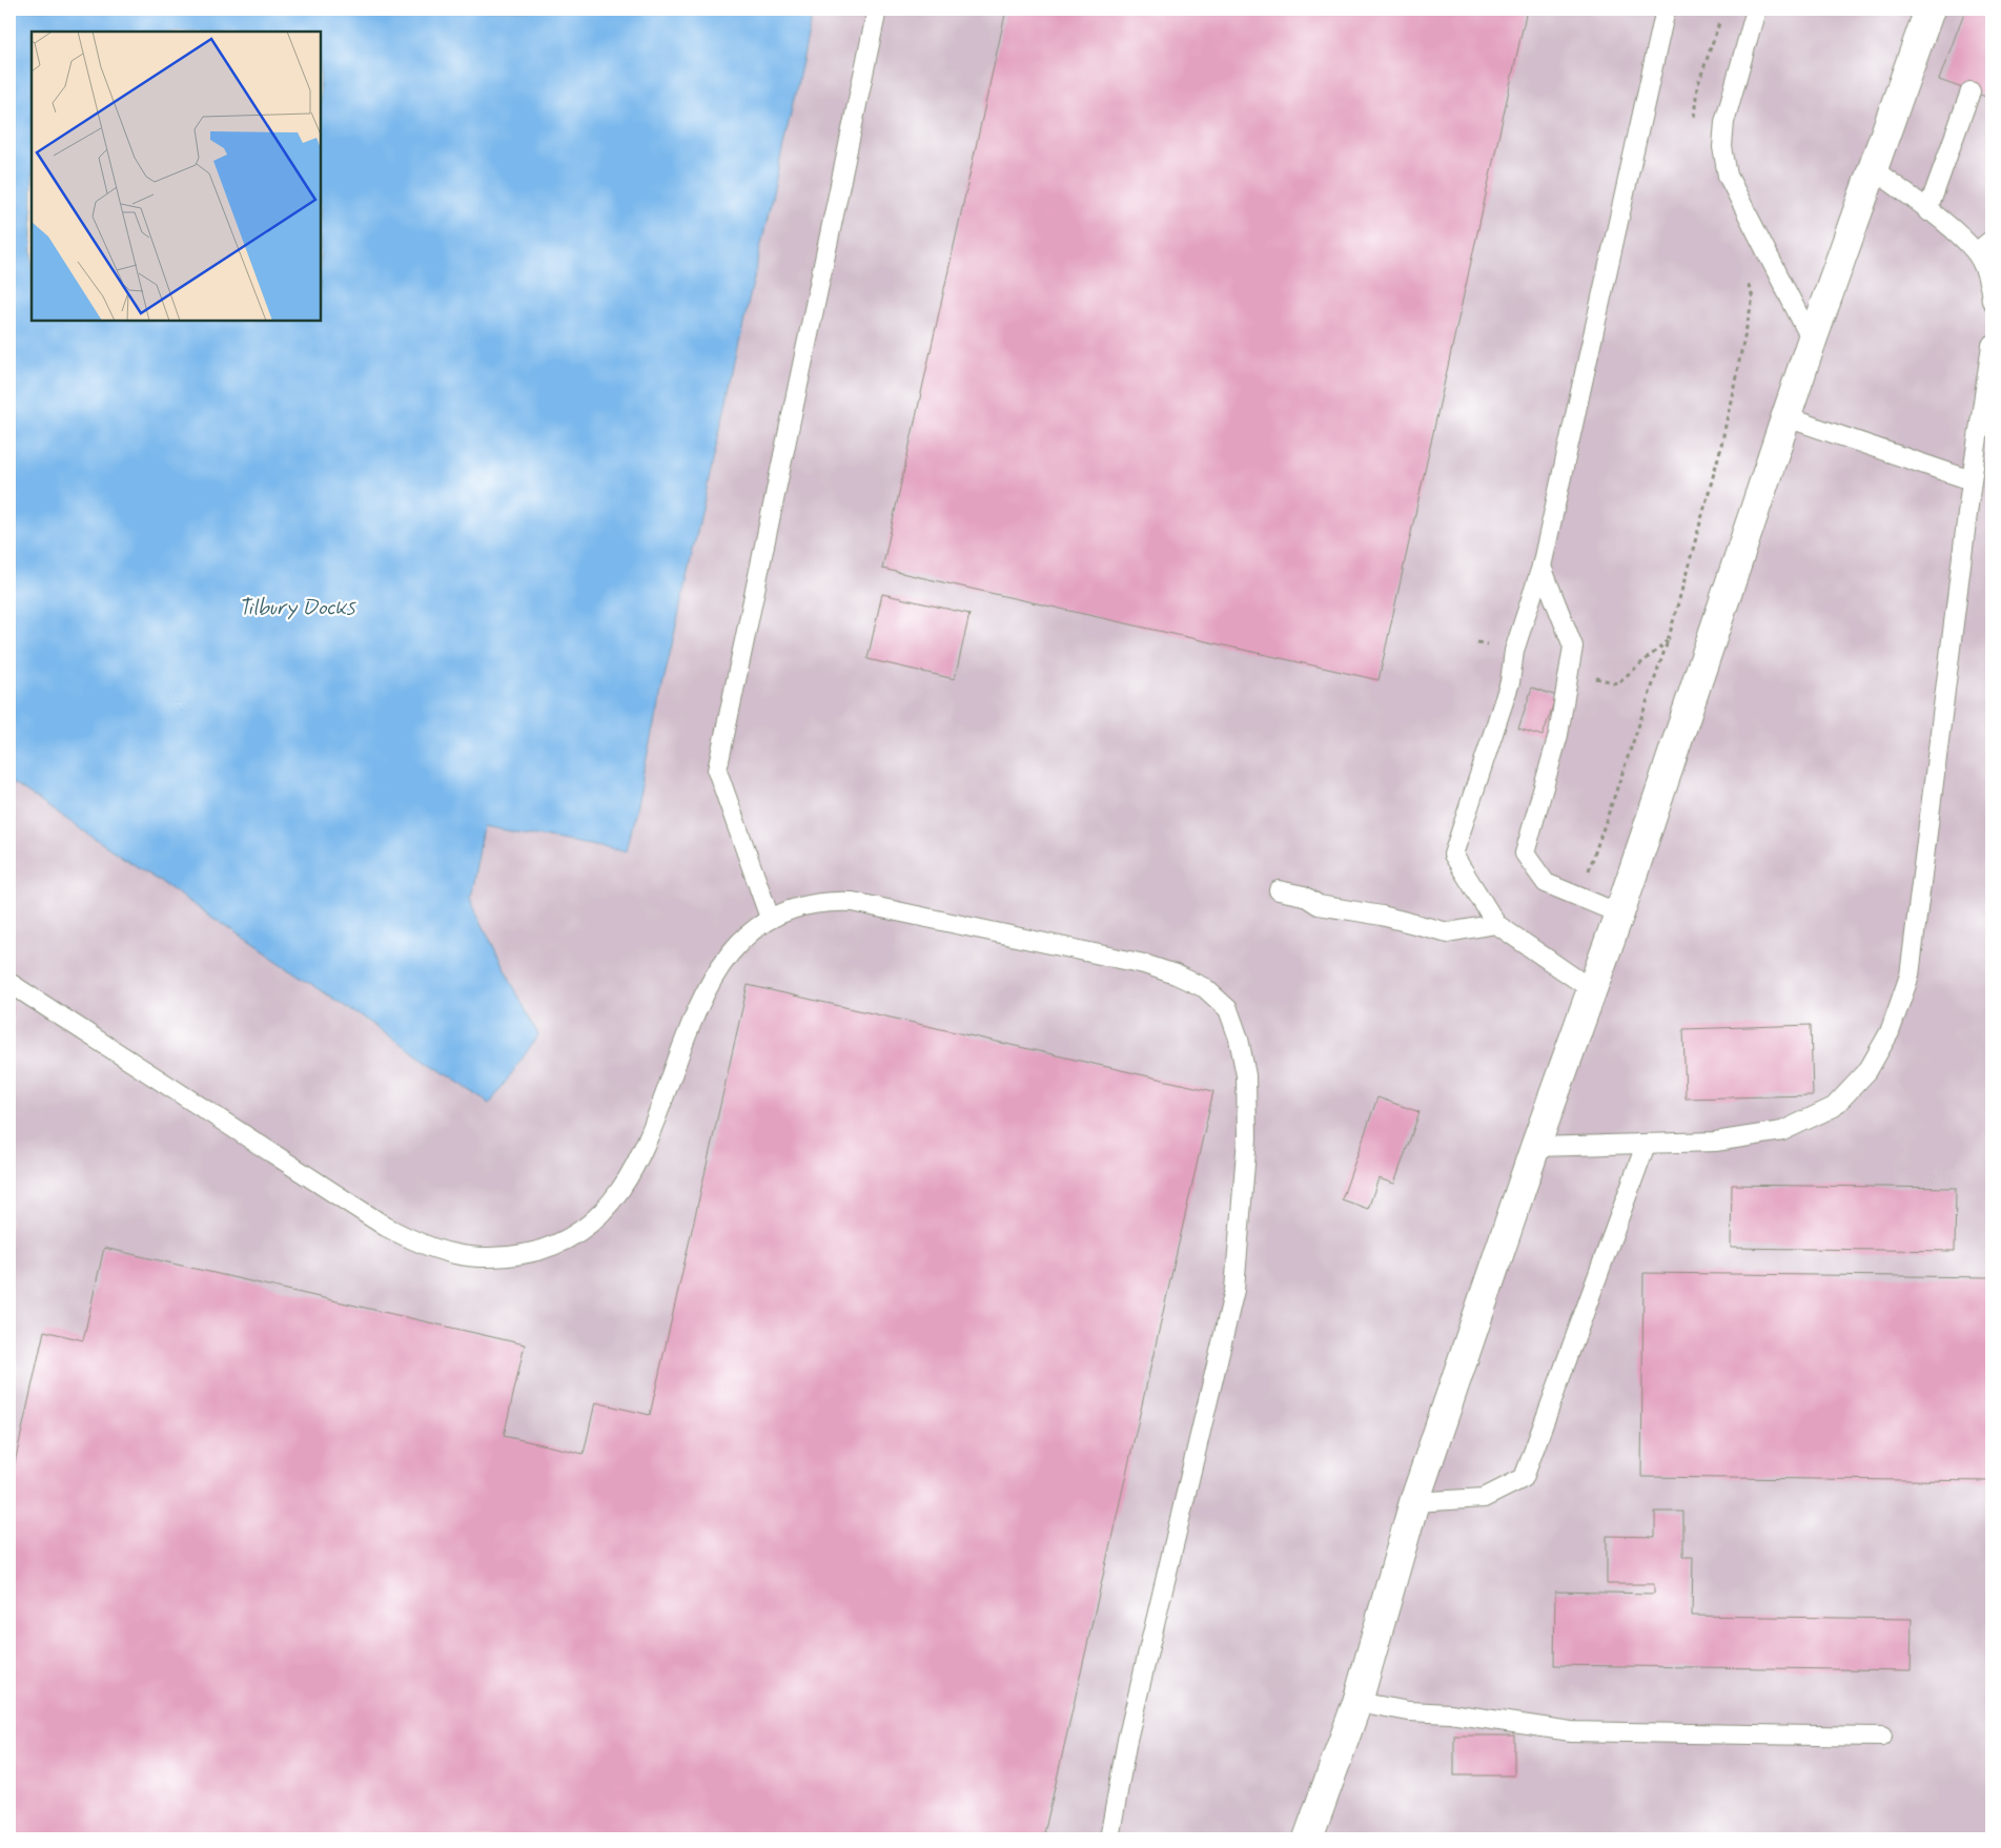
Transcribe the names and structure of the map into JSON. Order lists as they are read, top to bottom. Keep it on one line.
{"water":["Tilbury Docks"]}
